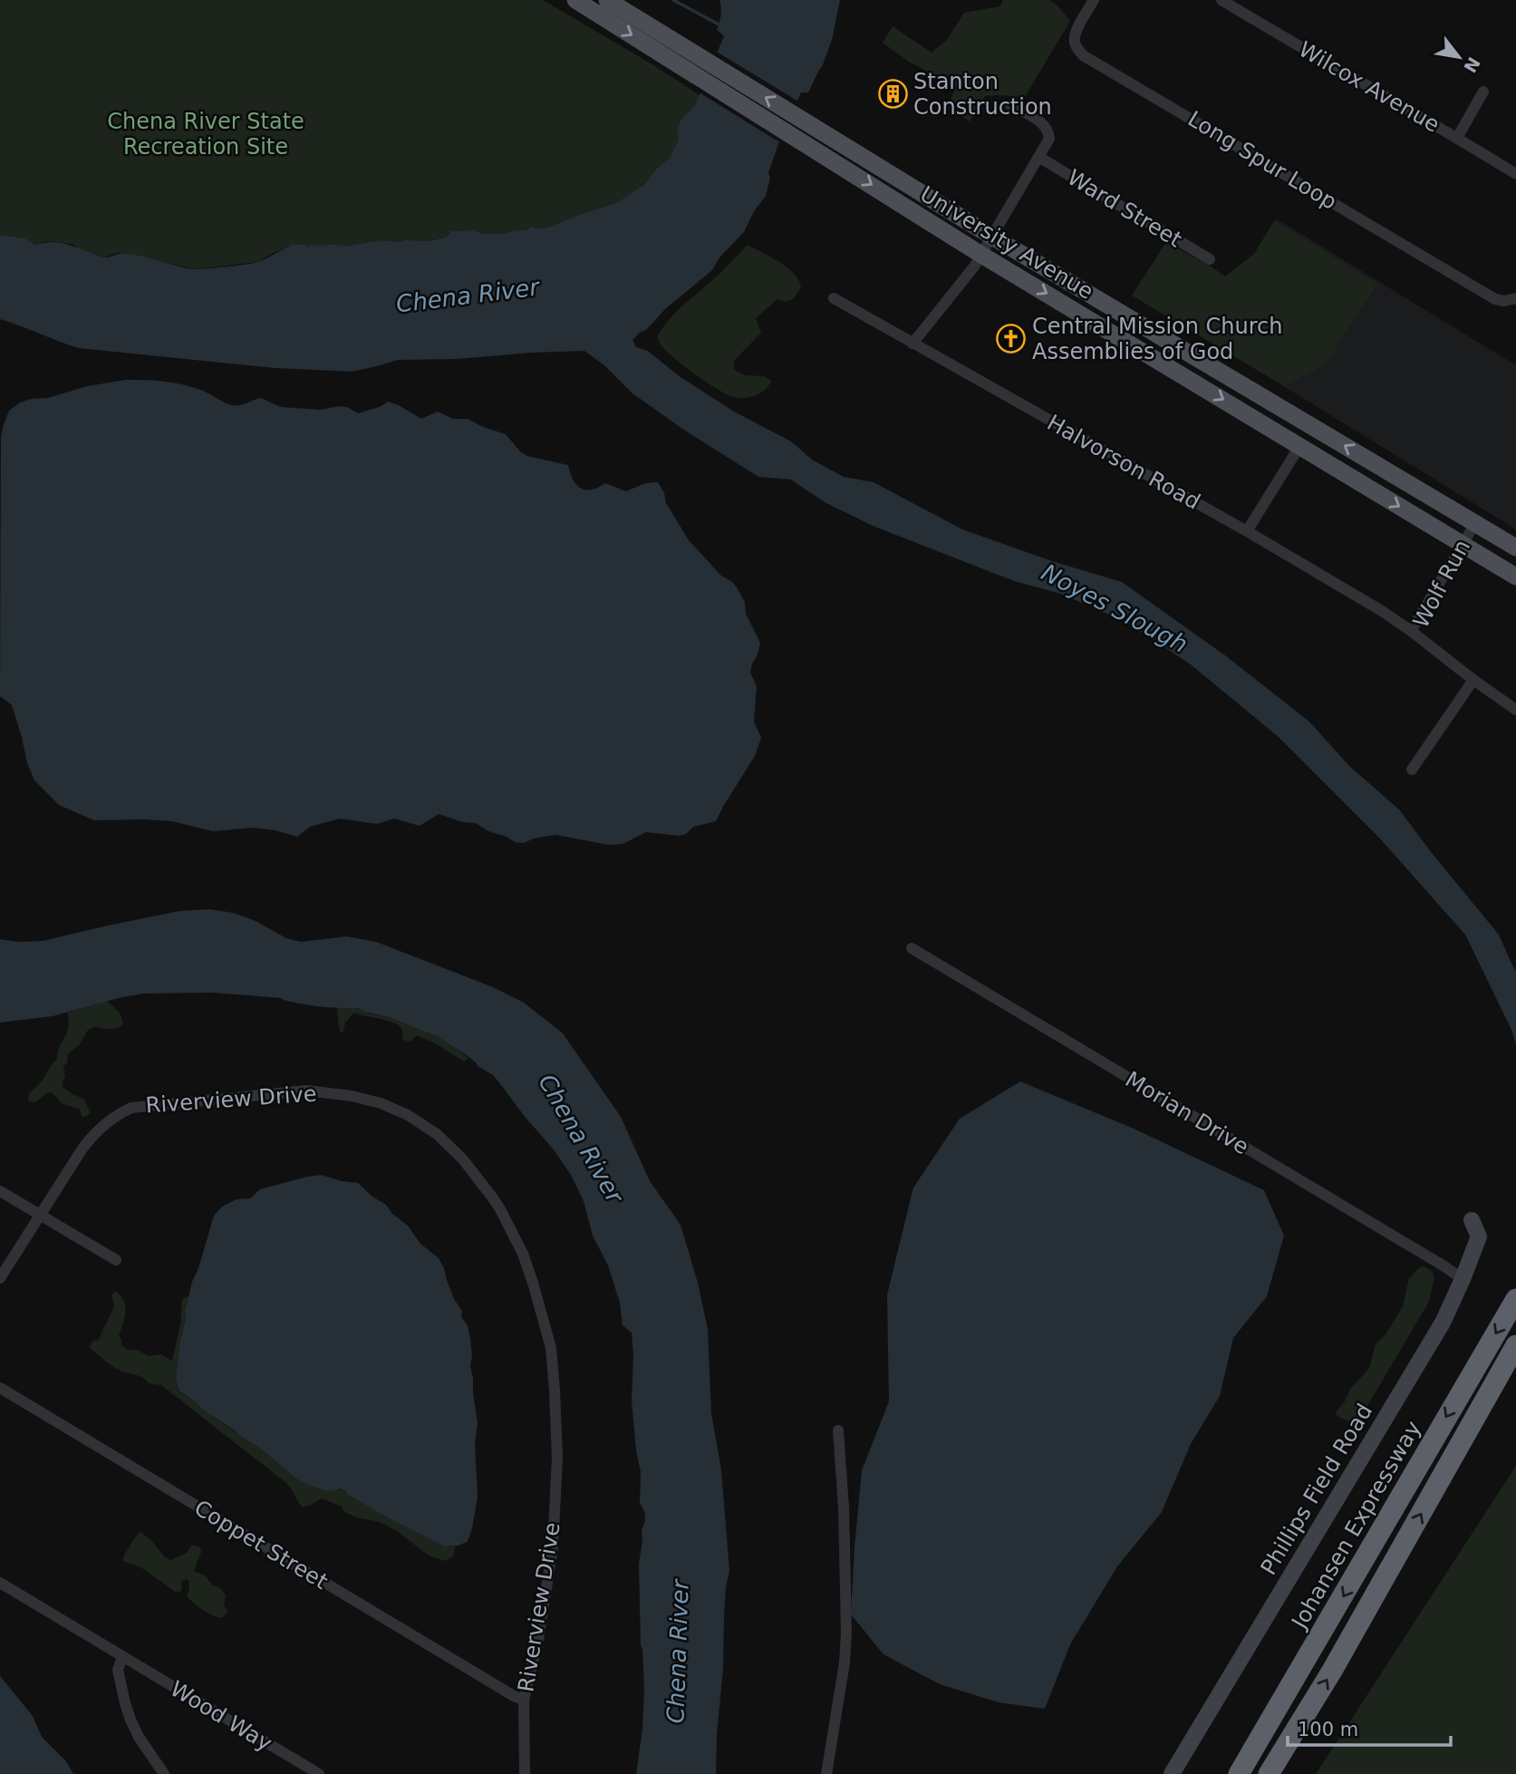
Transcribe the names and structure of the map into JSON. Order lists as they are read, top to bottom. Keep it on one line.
{"streets":{"highway":["Johansen Expressway"],"main road":["University Avenue"],"street":["Wilcox Avenue","Long Spur Loop","Ward Street","Halvorson Road","Wolf Run","Riverview Drive","Morian Drive","Phillips Field Road","Coppet Street","Wood Way"]},"crossings":[["University Avenue","Wolf Run"],["Halvorson Road","Wolf Run"],["Riverview Drive","Coppet Street"],["Morian Drive","Phillips Field Road"]],"water":["Chena River","Noyes Slough"],"parks":["Chena River State Recreation Site"],"places":{"building":["Stanton Construction"],"church":["Central Mission Church Assemblies of God"]},"scale_bar":"100 m","north":"bottom right"}
